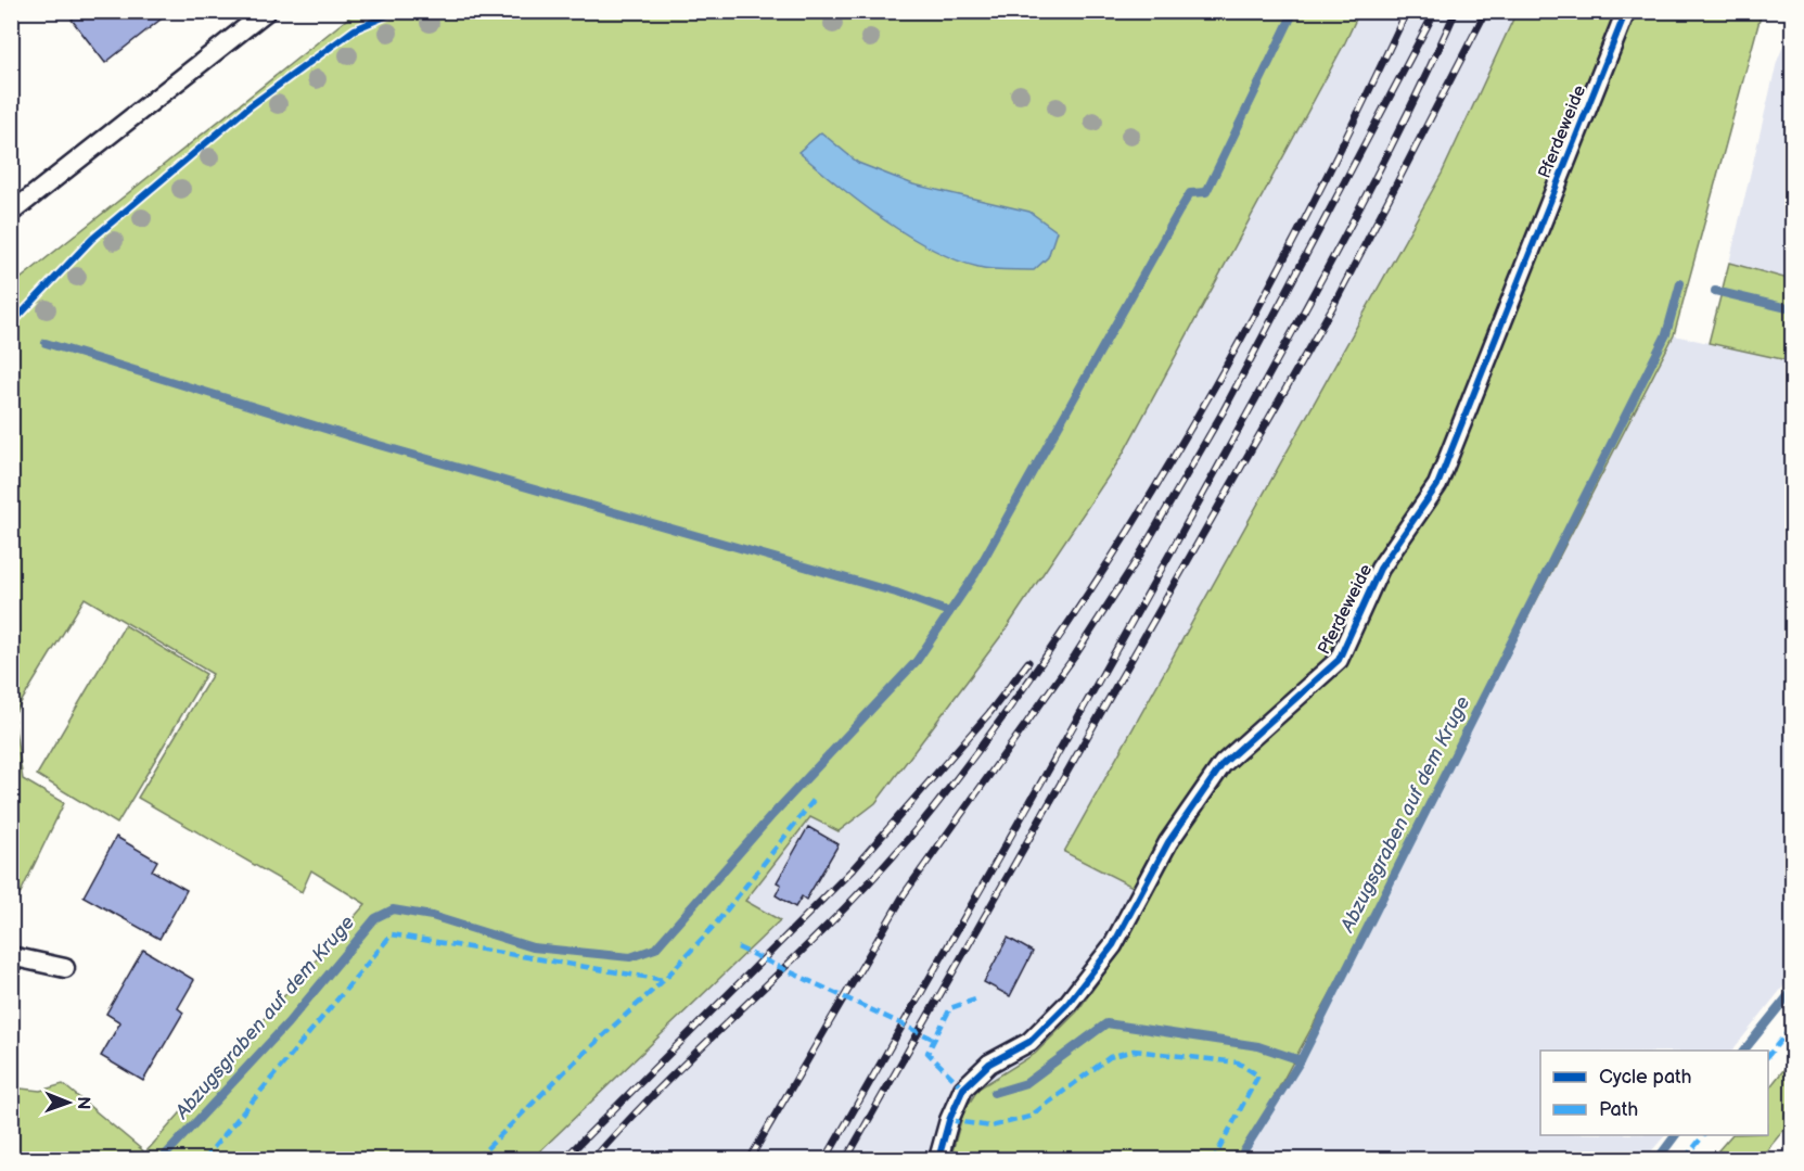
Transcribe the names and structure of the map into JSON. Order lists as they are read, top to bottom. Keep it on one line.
{"streets":{"lane":["Pferdeweide"]},"water":["Abzugsgraben auf dem Kruge"],"legend":["Cycle path","Path"],"north":"right"}
